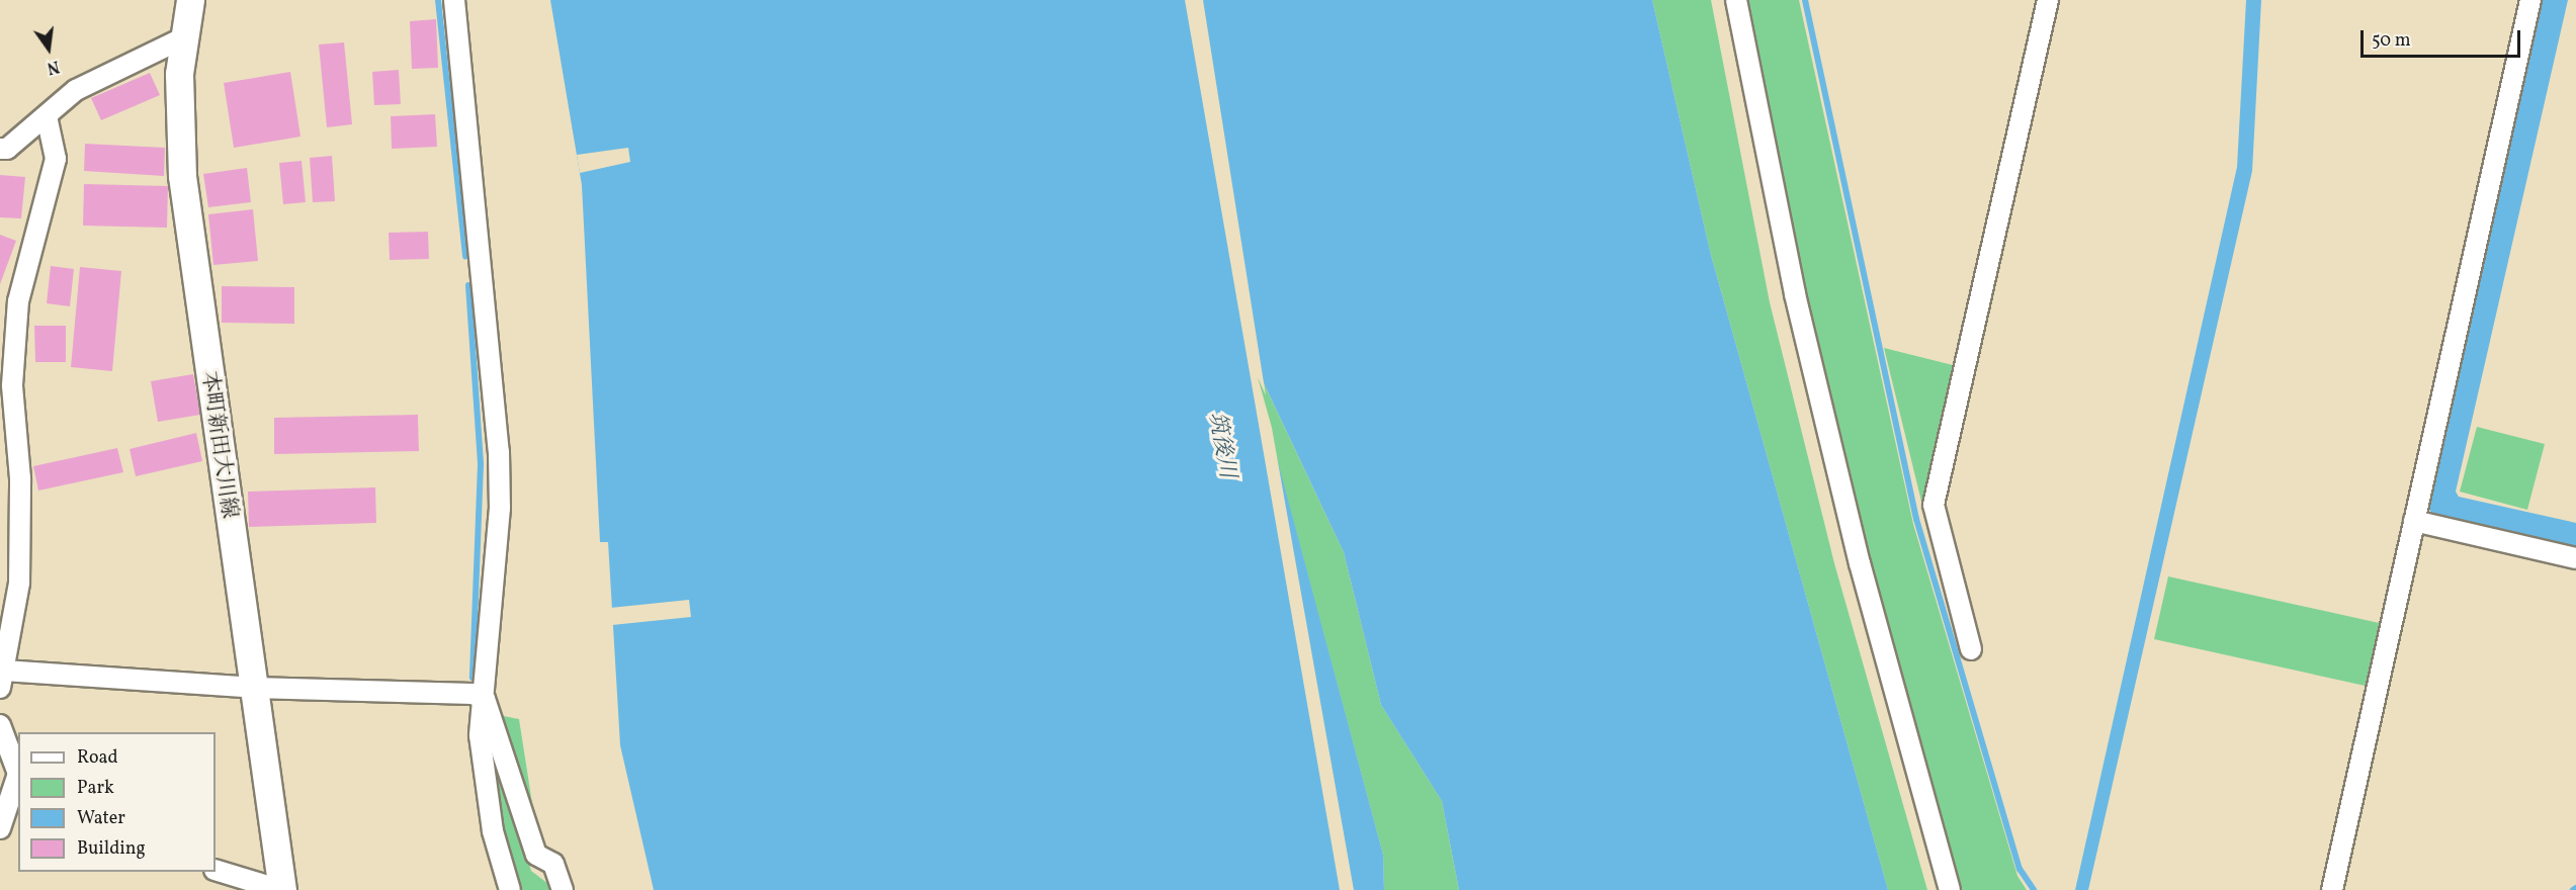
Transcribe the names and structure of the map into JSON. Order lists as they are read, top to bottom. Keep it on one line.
{"streets":{"main road":["本町新田大川線"]},"water":["筑後川"],"legend":["Road","Park","Water","Building"],"scale_bar":"50 m","north":"bottom"}
